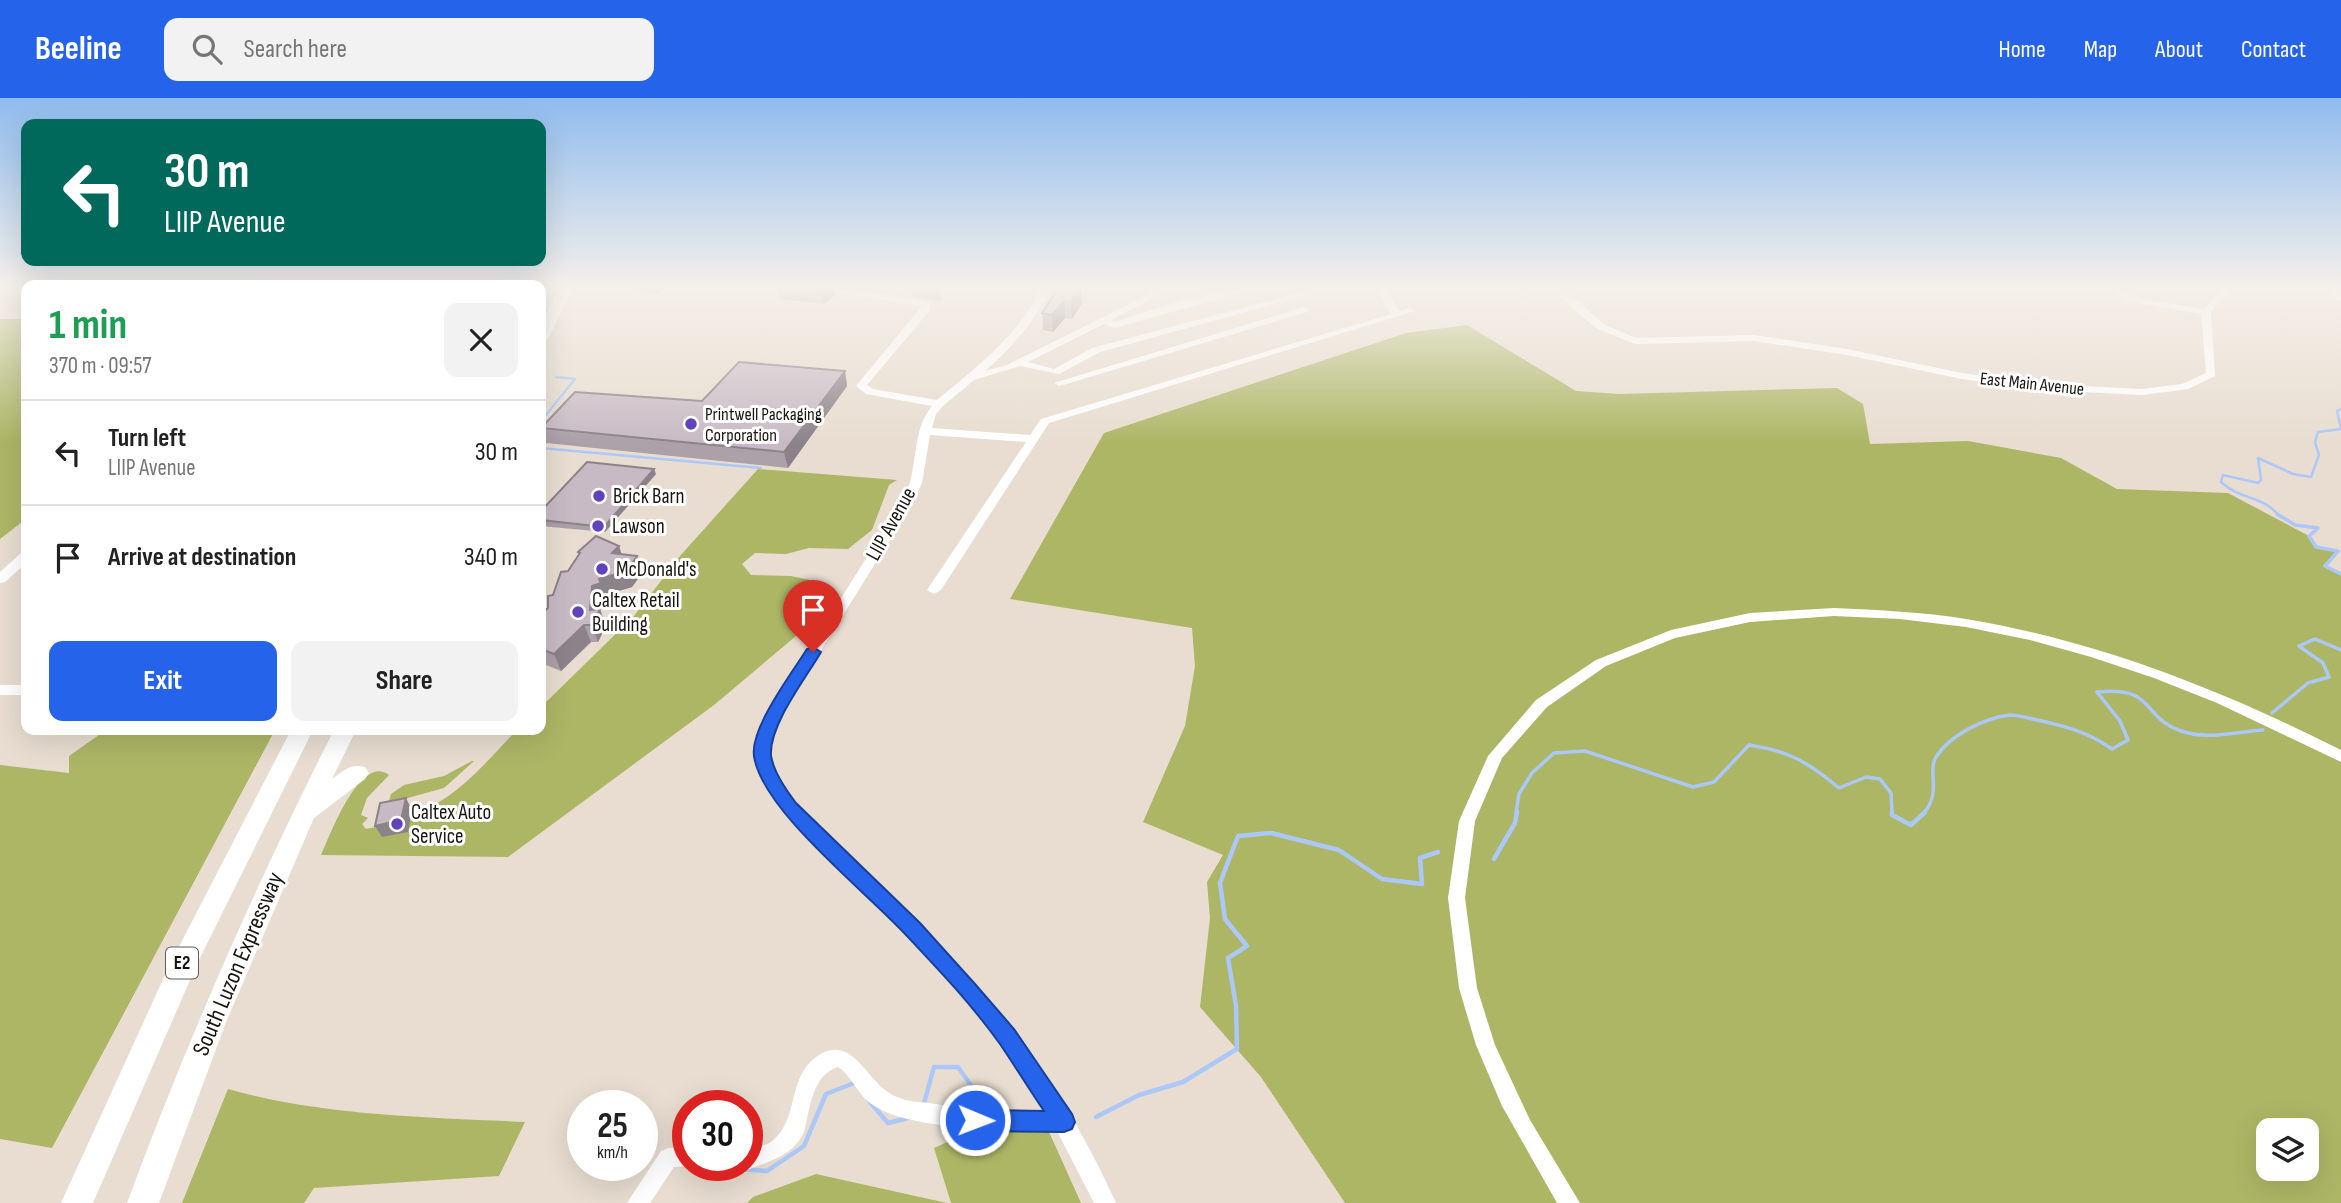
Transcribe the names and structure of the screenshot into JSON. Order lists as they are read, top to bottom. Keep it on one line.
{"streets":{"highway":["E2","South Luzon Expressway"],"street":["East Main Avenue","LIIP Avenue"]},"places":["Printwell Packaging Corporation","Brick Barn","Lawson","McDonald's","Caltex Retail Building","Caltex Auto Service"],"page":{"header":"Beeline","search":"Search here","nav":["Home","Map","About","Contact"],"turn":["30 m","LIIP Avenue"],"heading":["1 min","370 m · 09:57"],"list":[{"name":"Turn left","note":"LIIP Avenue","value":"30 m"},{"name":"Arrive at destination","value":"340 m"}],"buttons":["Exit","Share"],"speed":"25 km/h","limit":"30"}}
